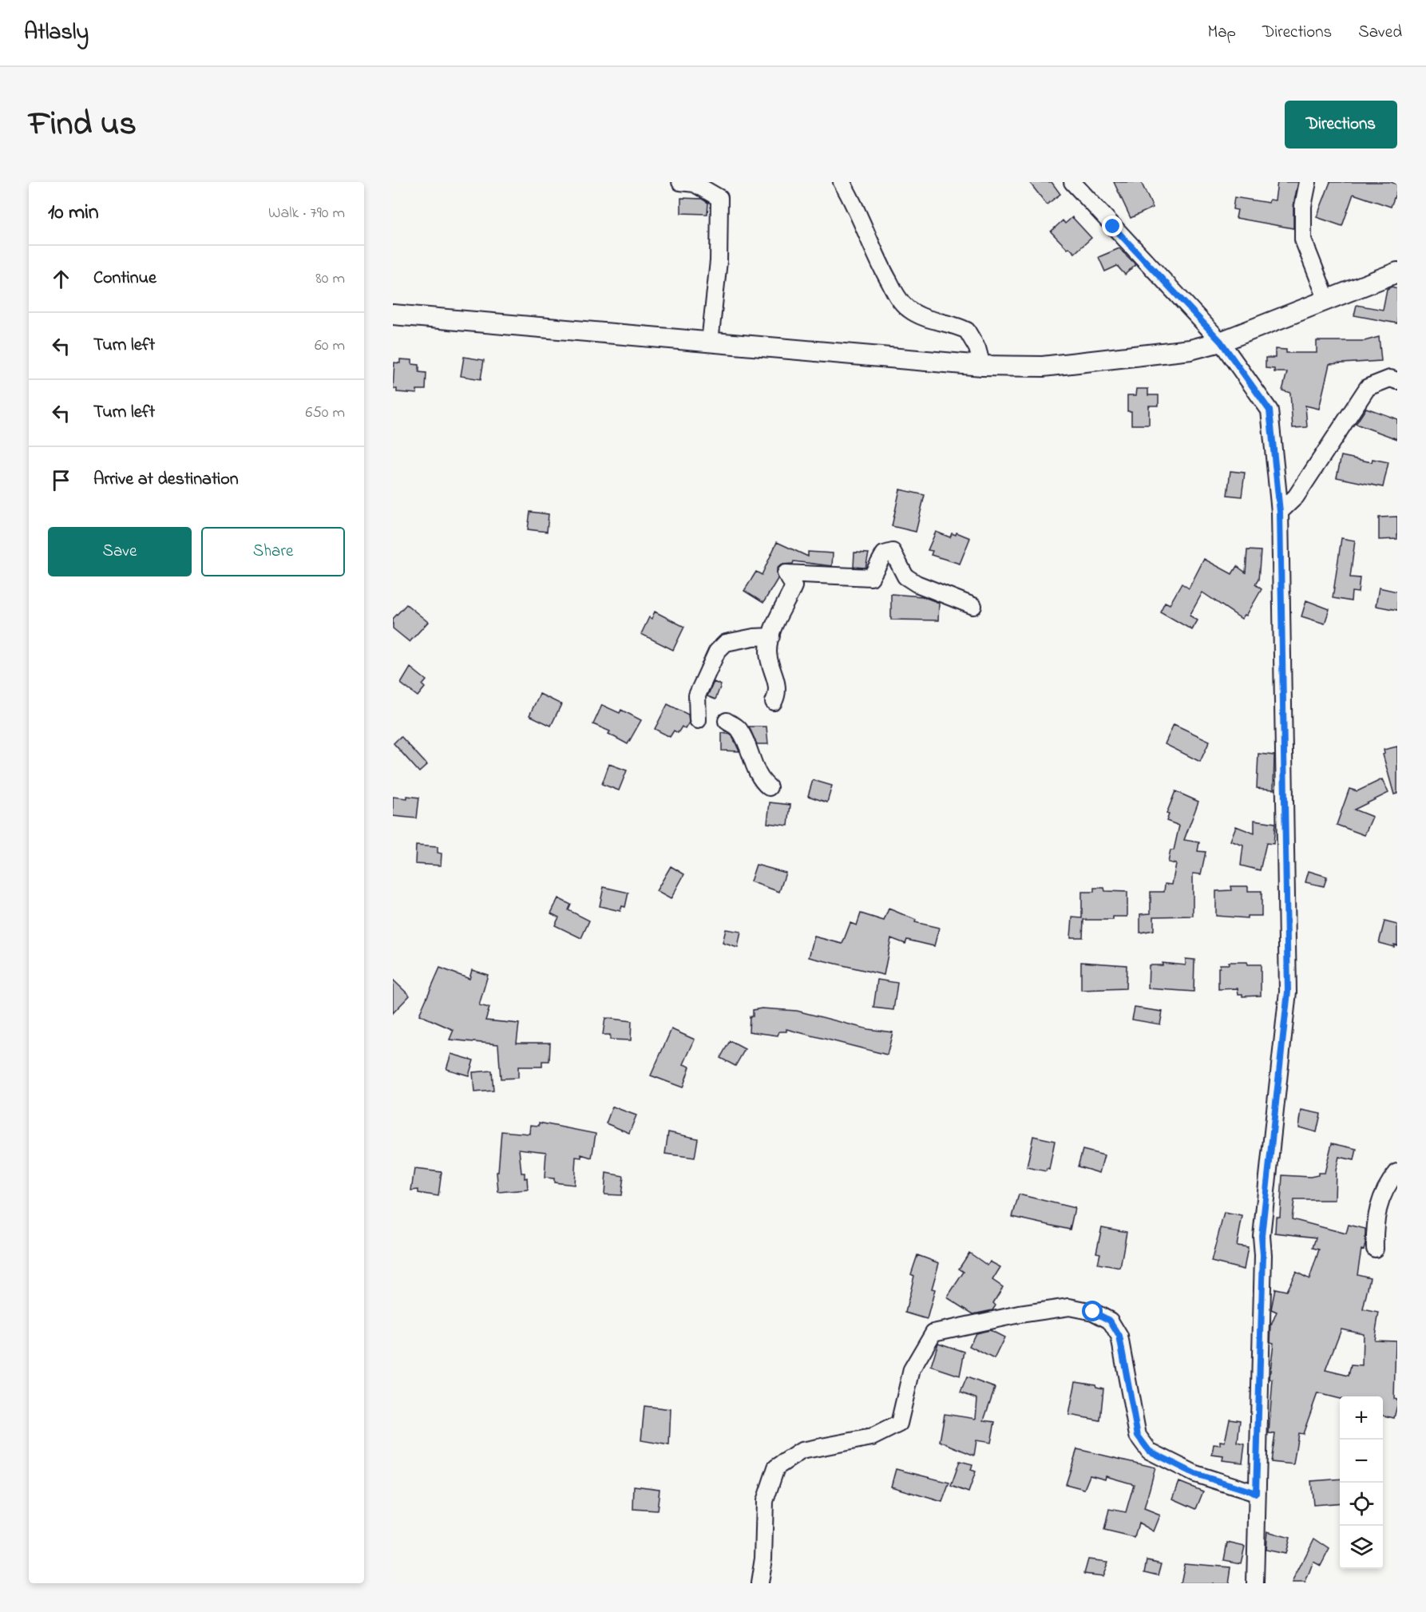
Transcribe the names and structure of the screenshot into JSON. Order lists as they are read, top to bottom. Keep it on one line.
{"page":{"header":"Atlasly","nav":["Map","Directions","Saved"],"title":"Find us","buttons":["Directions",["Save","Share"]],"heading":["10 min","Walk · 790 m"],"list":[["Continue","80 m"],["Turn left","60 m"],["Turn left","650 m"],"Arrive at destination"],"map_buttons":["+","−"]}}
